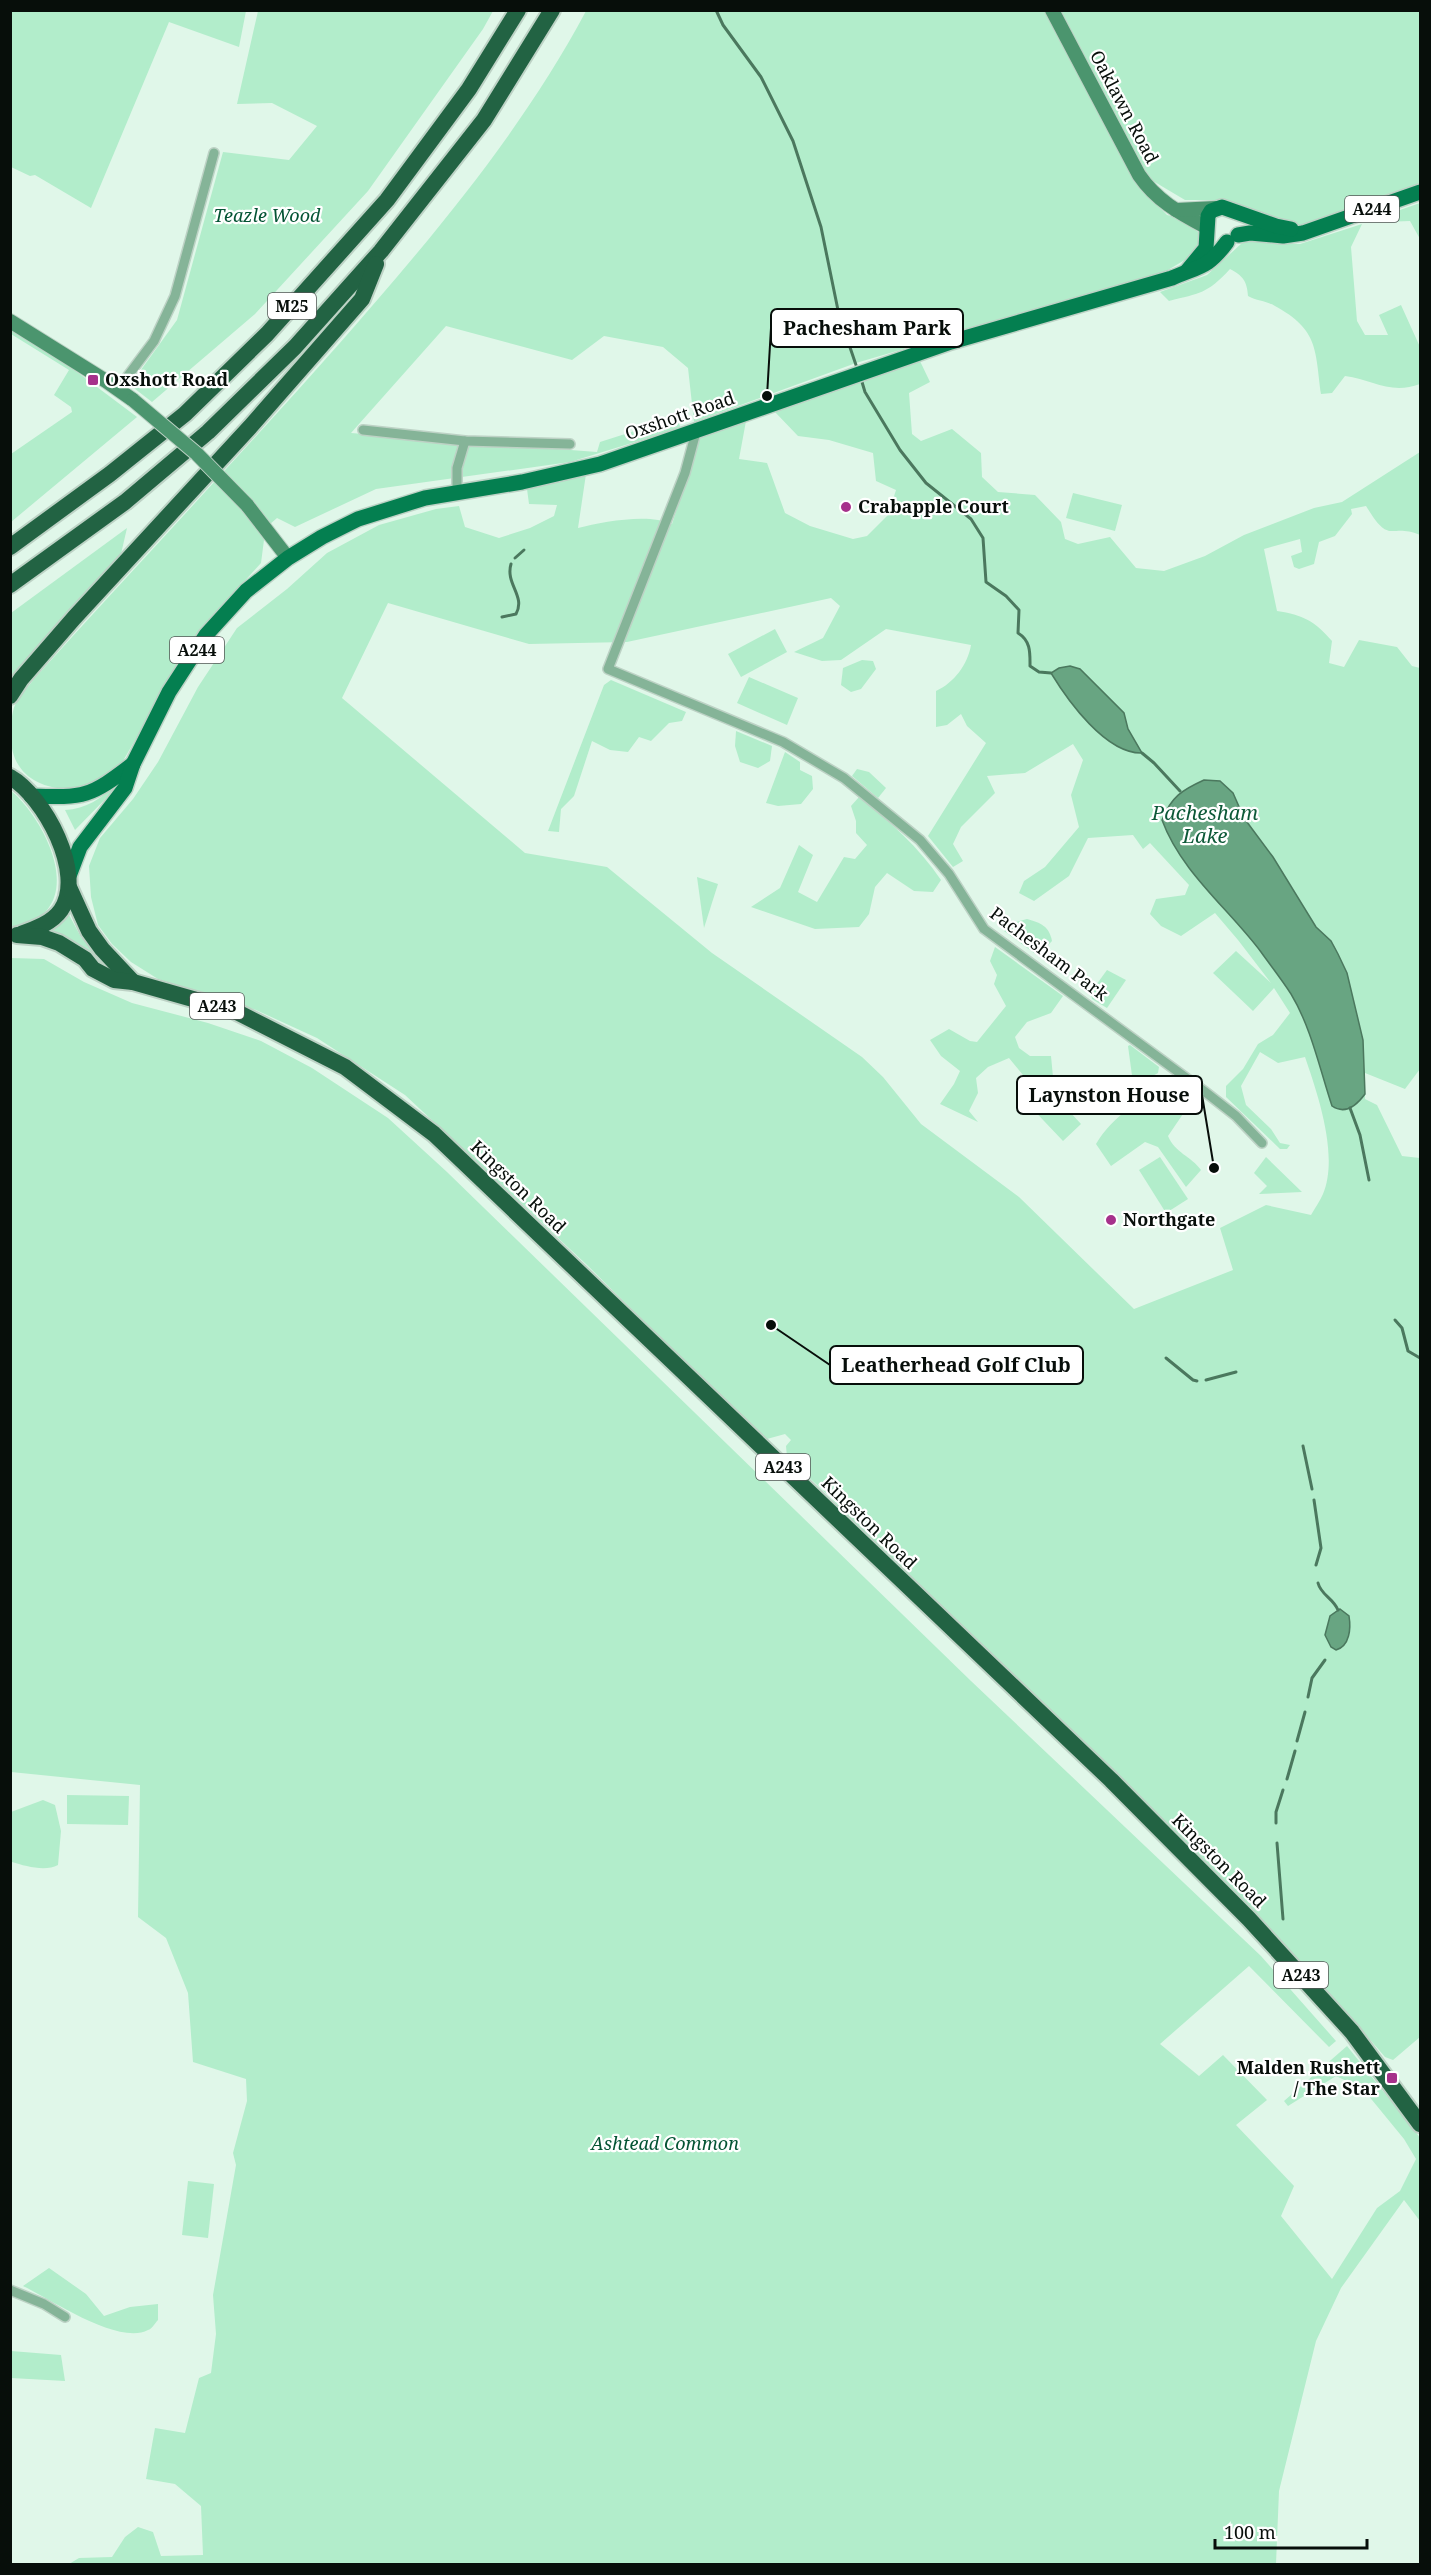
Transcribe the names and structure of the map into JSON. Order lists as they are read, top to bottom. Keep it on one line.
{"streets":{"highway":["M25","A243","Kingston Road"],"main road":["Oaklawn Road","A244","Oxshott Road"],"street":["Pachesham Park"]},"crossings":[["Oaklawn Road","A244"],["Oaklawn Road","Oxshott Road"],["A244","Oxshott Road"],["Oxshott Road","Pachesham Park"]],"water":["Pachesham Lake"],"parks":["Teazle Wood","Ashtead Common"],"places":{"transit":["Oxshott Road","Malden Rushett / The Star"],"other":["Pachesham Park","Crabapple Court","Laynston House","Northgate","Leatherhead Golf Club"]},"scale_bar":"100 m"}
